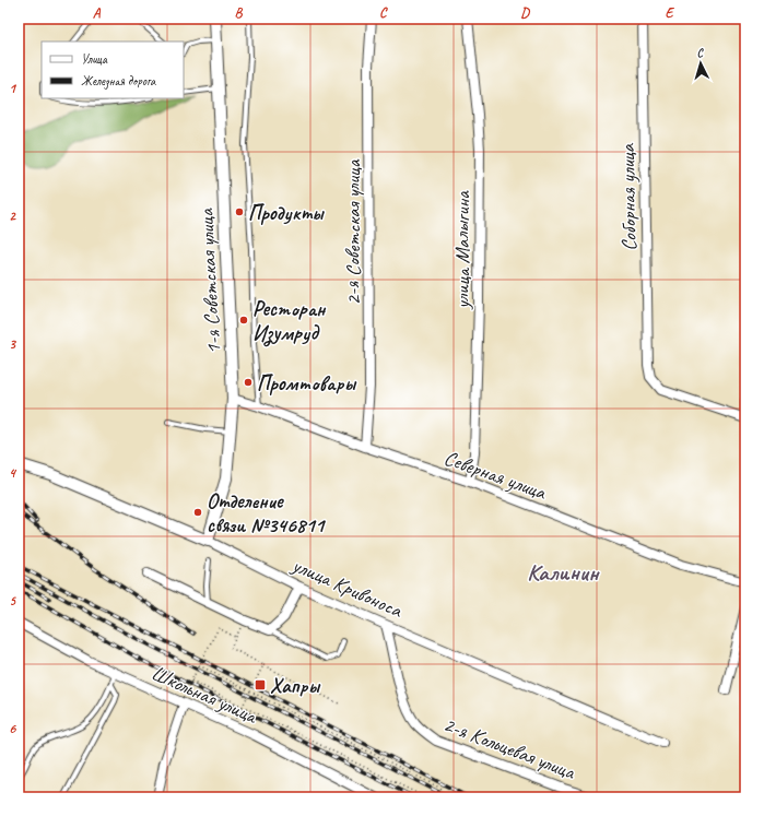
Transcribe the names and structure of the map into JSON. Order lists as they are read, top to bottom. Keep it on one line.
{"streets":{"street":["Соборная улица","2-я Советская улица","улица Малыгина","1-я Советская улица","Северная улица","улица Кривоноса","Школьная улица","2-я Кольцевая улица"]},"crossings":[["2-я Советская улица","Северная улица"],["улица Малыгина","Северная улица"],["1-я Советская улица","Северная улица"],["1-я Советская улица","улица Кривоноса"],["улица Кривоноса","2-я Кольцевая улица"]],"districts":["Калинин"],"places":{"other":["Продукты","Ресторан Изумруд","Промтовары","Отделение связи №346811"],"transit":["Хапры"]},"legend":["Улица","Железная дорога"],"north":"top","grid":{"columns":["A","B","C","D","E"],"rows":["1","2","3","4","5","6"]}}
